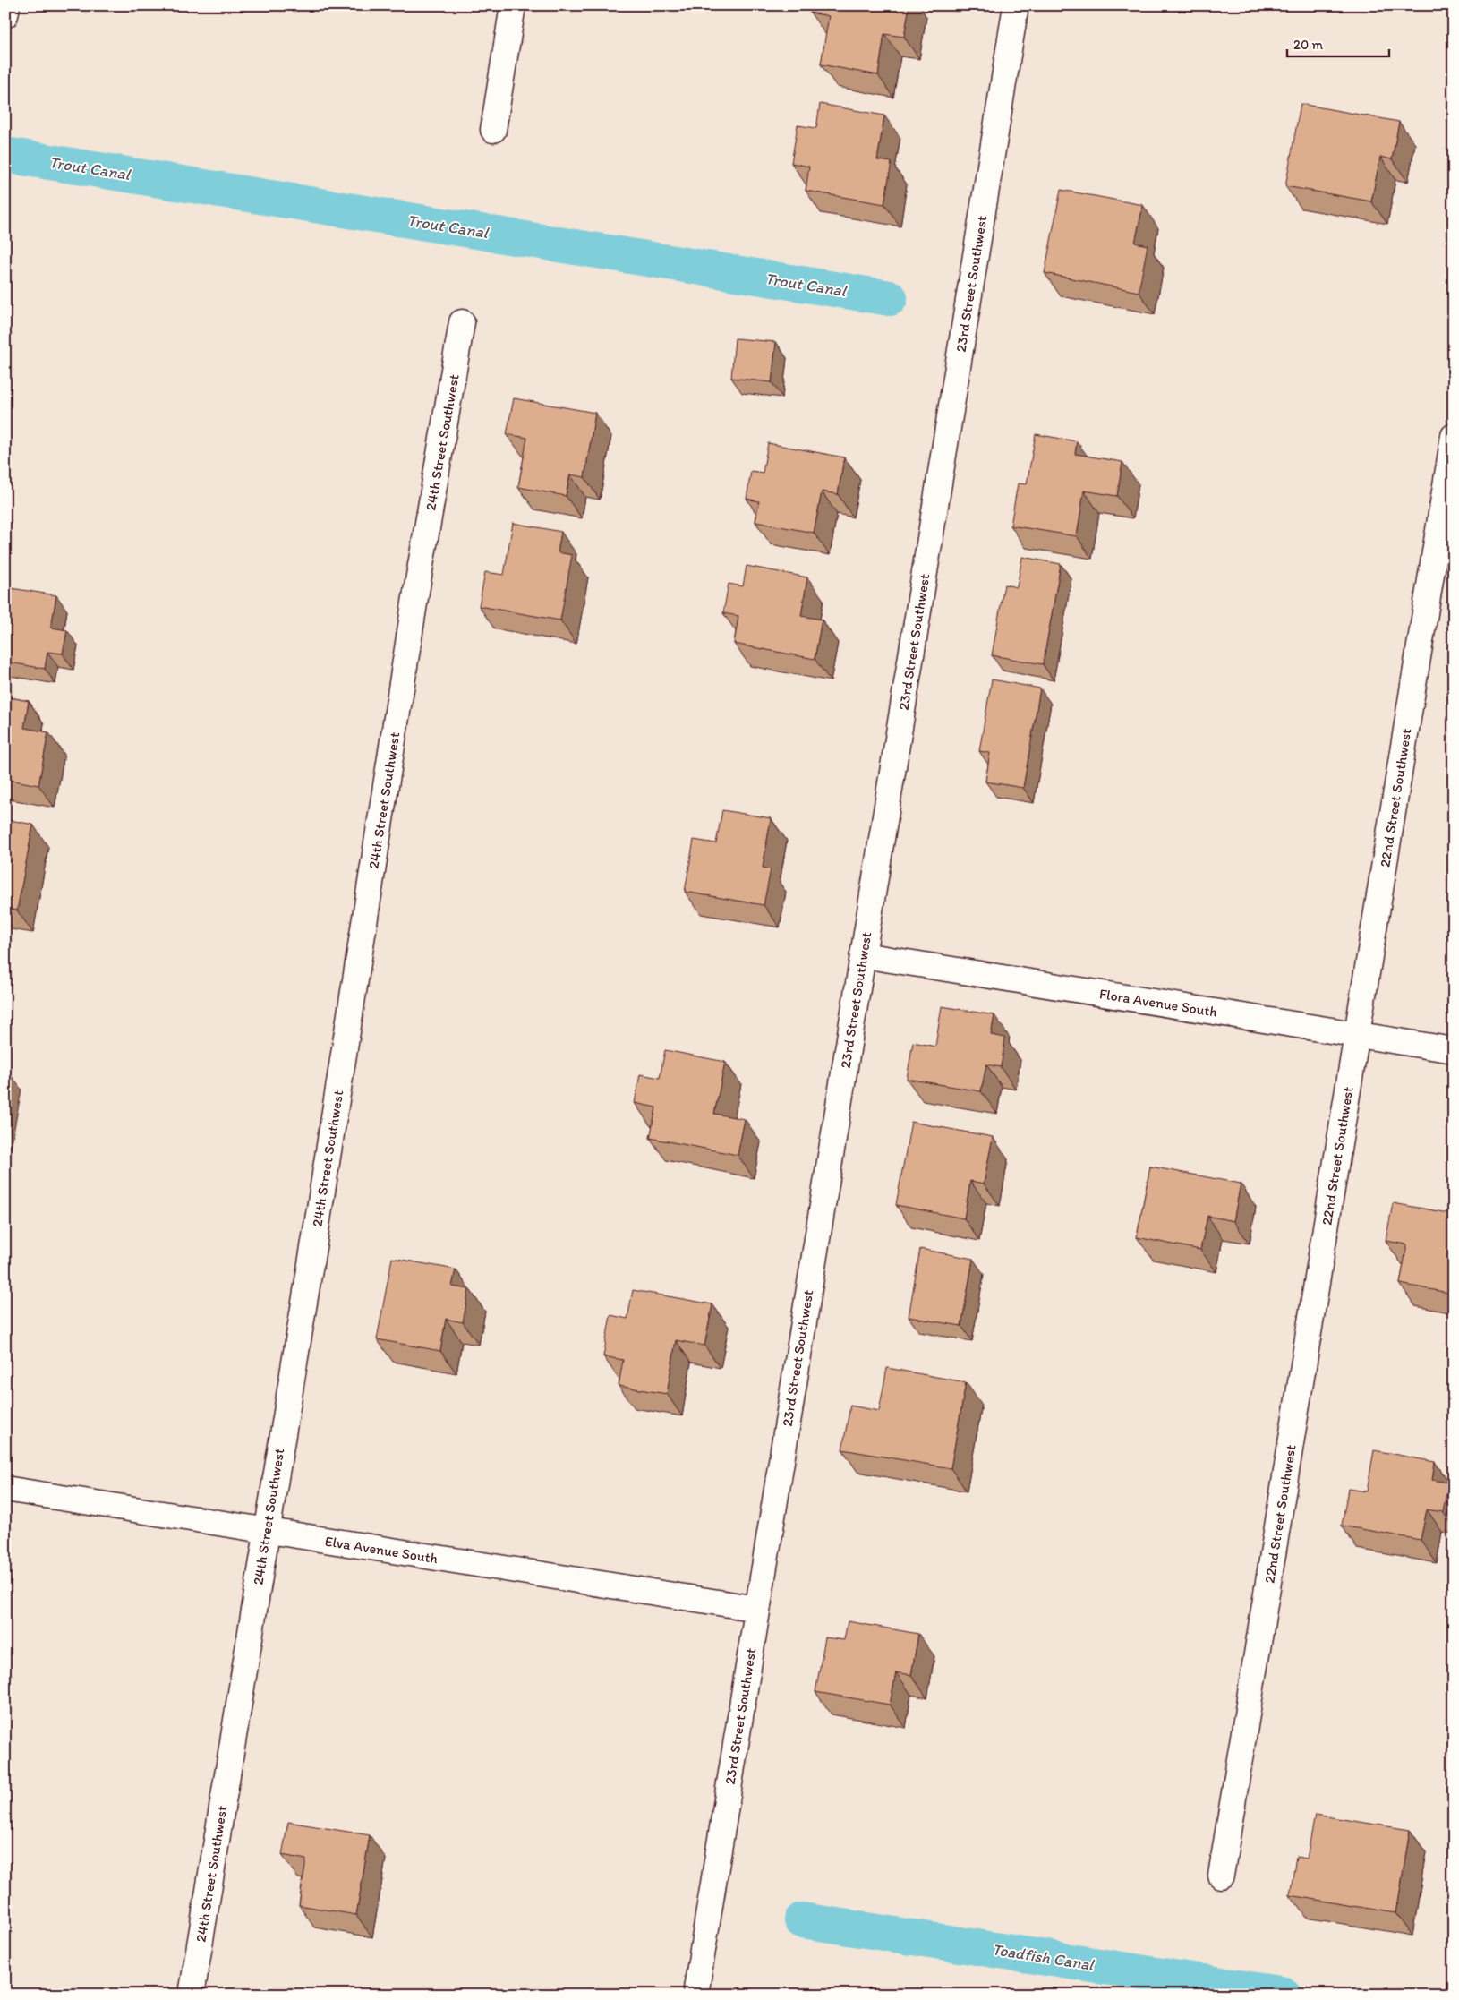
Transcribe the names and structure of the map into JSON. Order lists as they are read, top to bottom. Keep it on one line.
{"streets":{"street":["23rd Street Southwest","24th Street Southwest","22nd Street Southwest","Flora Avenue South","Elva Avenue South"]},"crossings":[["23rd Street Southwest","Flora Avenue South"],["23rd Street Southwest","Elva Avenue South"],["24th Street Southwest","Elva Avenue South"],["22nd Street Southwest","Flora Avenue South"]],"water":["Trout Canal","Toadfish Canal"],"scale_bar":"20 m"}
